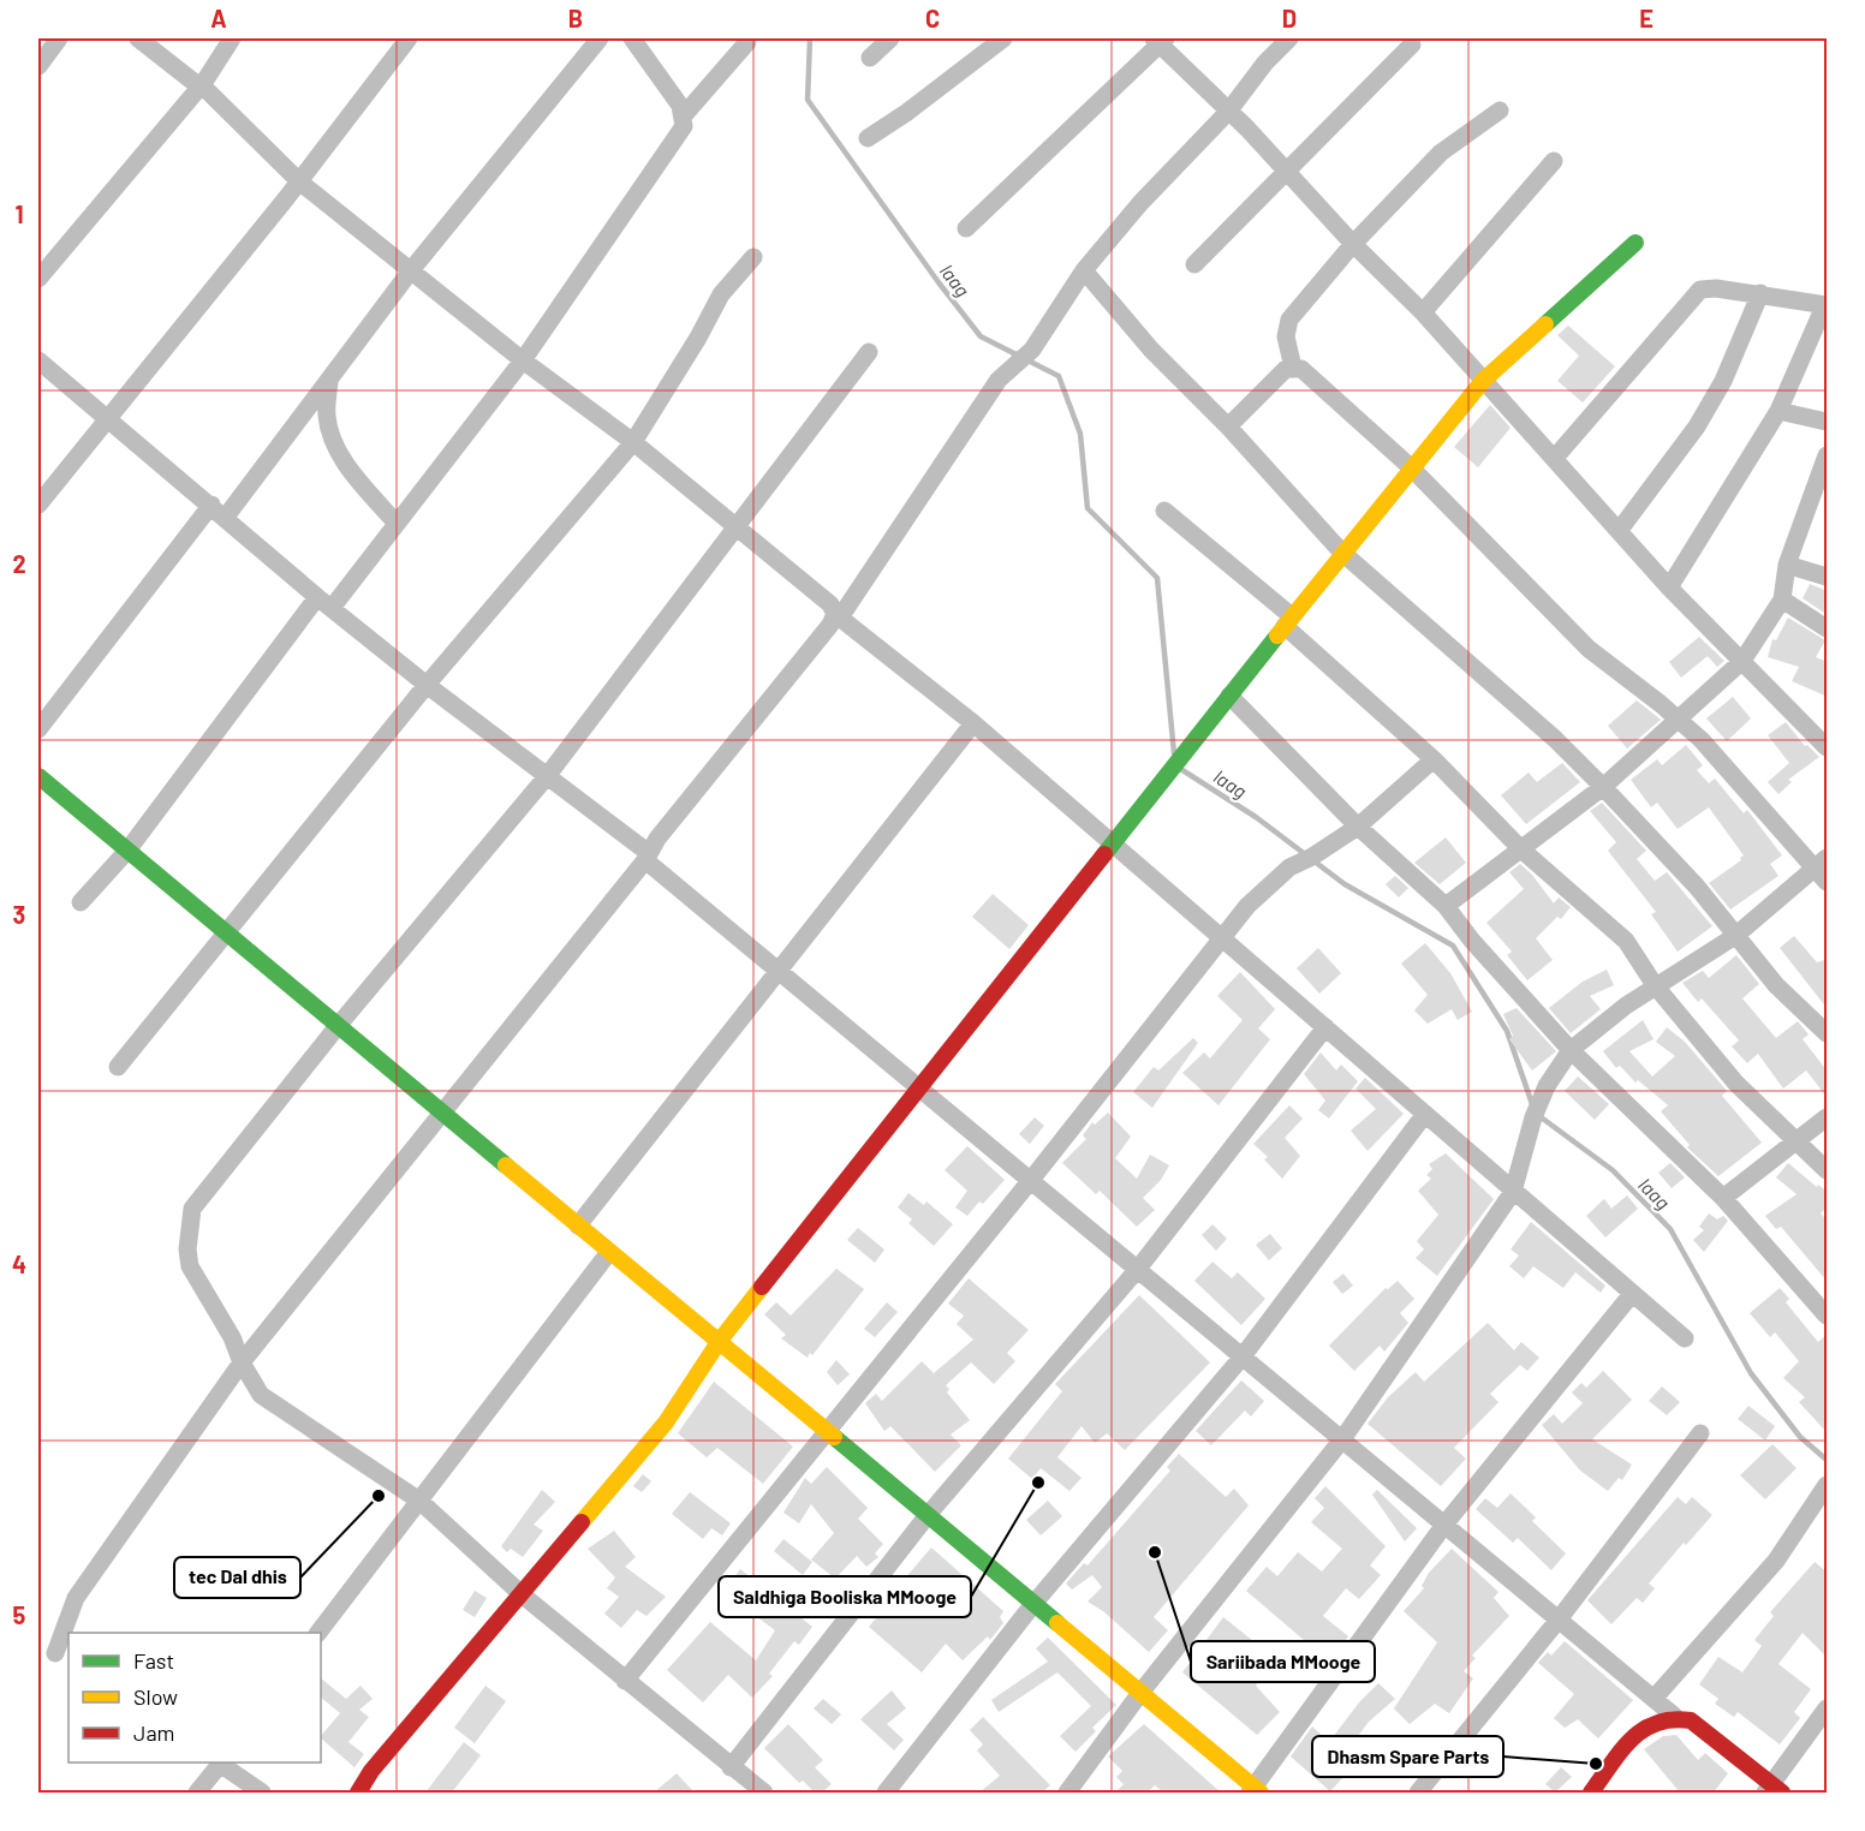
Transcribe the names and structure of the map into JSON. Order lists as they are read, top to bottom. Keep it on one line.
{"water":["laag"],"places":["Saldhiga Booliska MMooge","tec Dal dhis","Sariibada MMooge","Dhasm Spare Parts"],"legend":["Fast","Slow","Jam"],"grid":{"columns":["A","B","C","D","E"],"rows":["1","2","3","4","5"]}}
